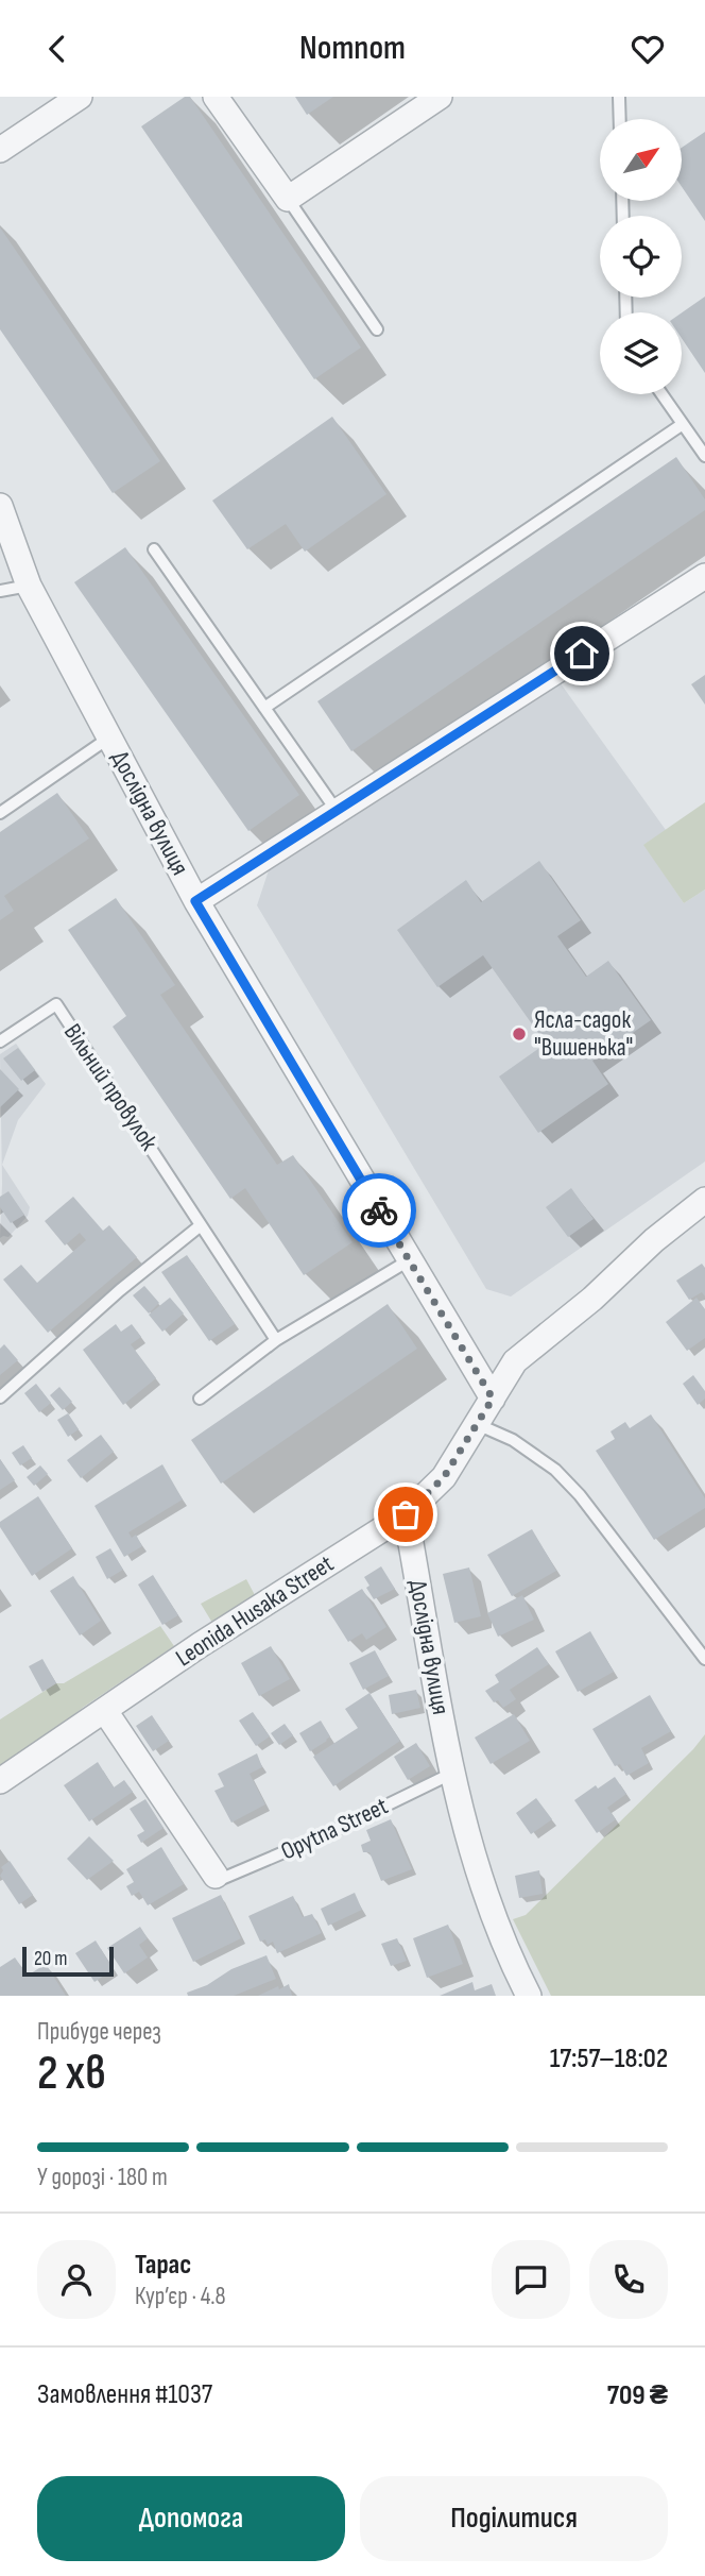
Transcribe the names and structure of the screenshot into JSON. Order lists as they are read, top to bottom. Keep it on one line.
{"streets":{"street":["Дослідна вулиця","Leonida Husaka Street"],"lane":["Вільний провулок","Opytna Street"]},"crossings":[["Дослідна вулиця","Leonida Husaka Street"],["Дослідна вулиця","Opytna Street"]],"places":["Ясла-садок \"Вишенька\""],"scale_bar":"20 m","north":"top right","page":{"header":"Nomnom","scale":"20 m","heading":["2 хв","Прибуде через","17:57–18:02"],"panel":["Тарас","Кур’єр · 4.8","Замовлення #1037","709 ₴"],"bar":"У дорозі · 180 m","buttons":["Допомога","Поділитися"]}}
